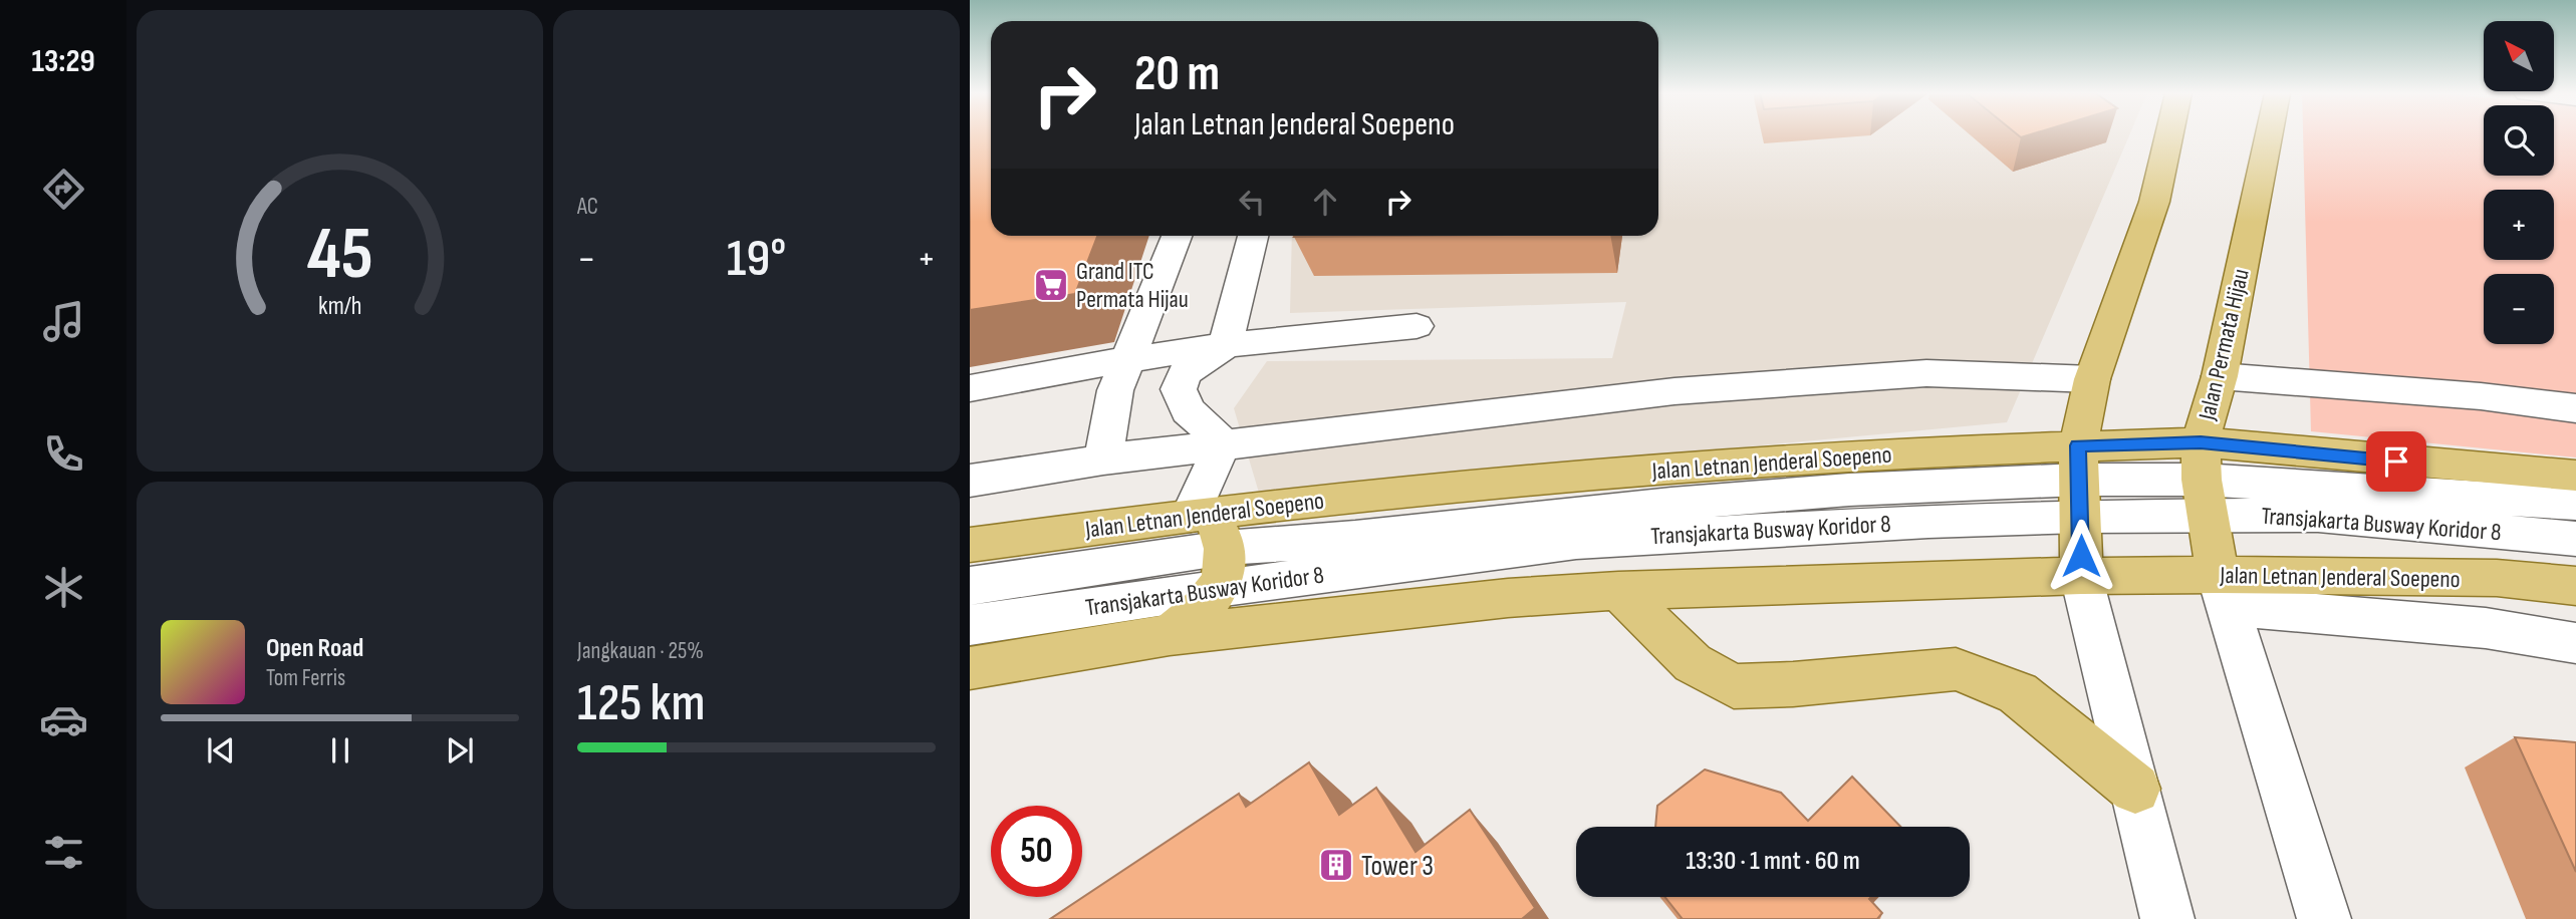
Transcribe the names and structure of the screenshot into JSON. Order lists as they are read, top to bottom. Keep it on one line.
{"streets":{"main road":["Jalan Permata Hijau","Jalan Letnan Jenderal Soepeno"],"street":["Transjakarta Busway Koridor 8"]},"crossings":[["Jalan Permata Hijau","Jalan Letnan Jenderal Soepeno"],["Jalan Permata Hijau","Transjakarta Busway Koridor 8"],["Jalan Letnan Jenderal Soepeno","Transjakarta Busway Koridor 8"]],"places":{"supermarket":["Grand ITC Permata Hijau"],"building":["Tower 3"]},"north":"top left","page":{"tabs":"13:29","tile":["AC",["Jangkauan · 25%","125 km"]],"map_buttons":["+","−"],"turn":["20 m","Jalan Letnan Jenderal Soepeno"],"heat":["−","19°","+"],"song":["Open Road","Tom Ferris"],"limit":"50","trip":"13:30 · 1 mnt · 60 m","gauge":["45","km/h"]}}
